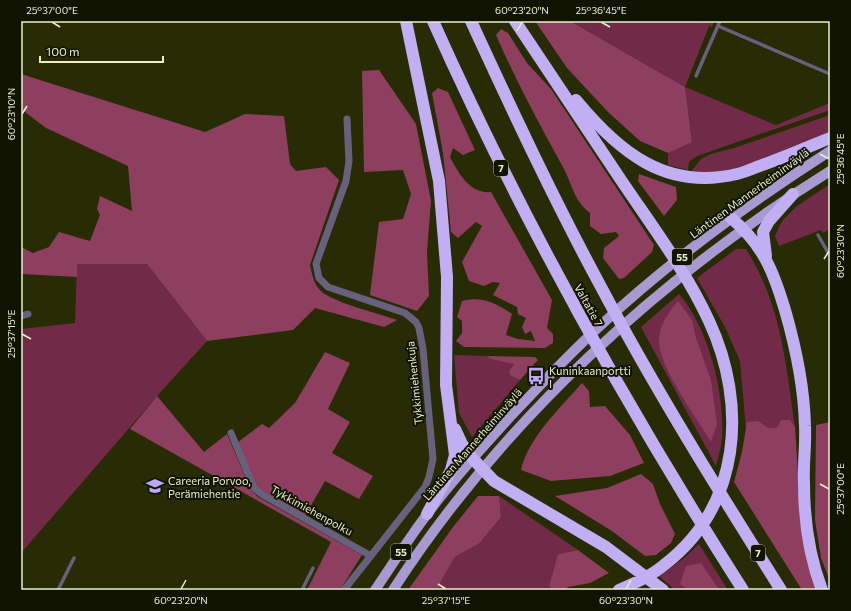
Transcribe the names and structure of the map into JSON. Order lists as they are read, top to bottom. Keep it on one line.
{"streets":{"highway":["7","Valtatie 7"],"main road":["Läntinen Mannerheiminväylä","55"],"street":["Tykkimiehenkuja","Tykkimiehenpolku"]},"crossings":[["Tykkimiehenkuja","Tykkimiehenpolku"]],"places":{"bus stop":["Kuninkaanportti I"],"school or university":["Careeria Porvoo, Perämiehentie"]},"scale_bar":"100 m","coordinates":["25°37'00\"E","60°23'20\"N","25°36'45\"E","60°23'10\"N","60°23'30\"N","25°37'15\"E"]}
